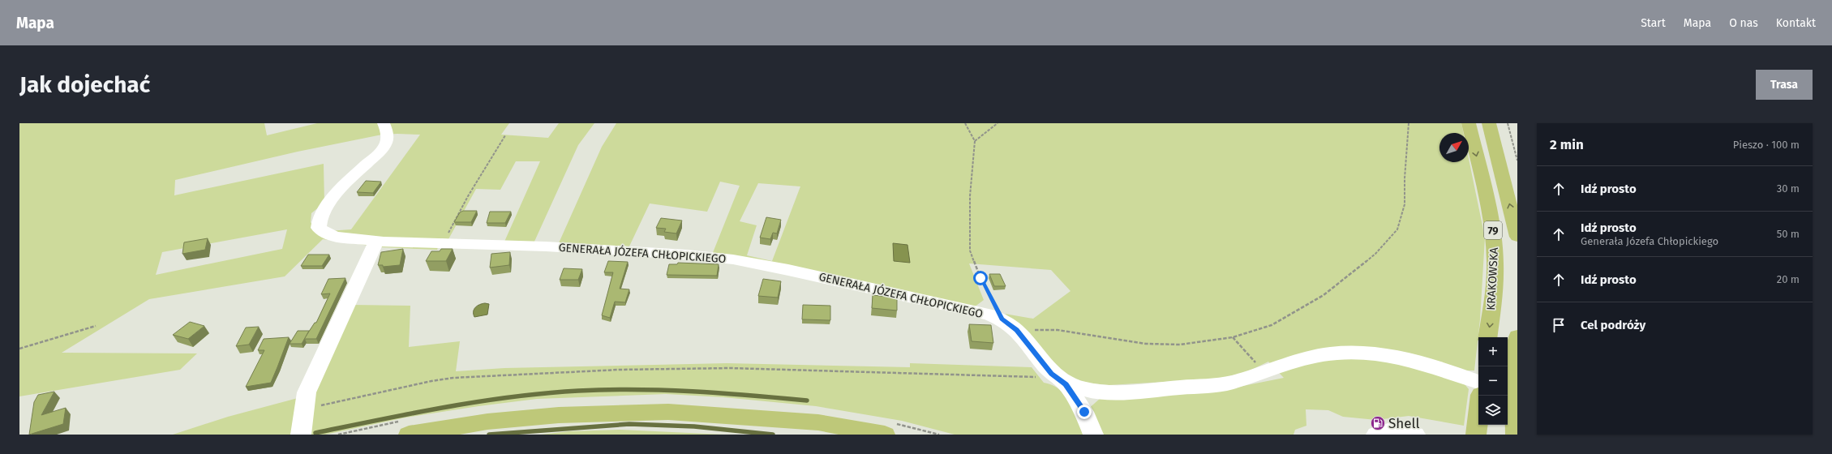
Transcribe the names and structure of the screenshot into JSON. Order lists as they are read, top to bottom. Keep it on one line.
{"streets":{"main road":["79","KRAKOWSKA"],"street":["GENERAŁA JÓZEFA CHŁOPICKIEGO"]},"places":{"fuel station":["Shell"]},"north":"top right","page":{"header":"Mapa","nav":["Start","Mapa","O nas","Kontakt"],"buttons":"Trasa","title":"Jak dojechać","heading":["2 min","Pieszo · 100 m"],"list":[["Idź prosto","30 m"],["Idź prosto","Generała Józefa Chłopickiego","50 m"],["Idź prosto","20 m"],"Cel podróży"],"map_buttons":["+","−"]}}
